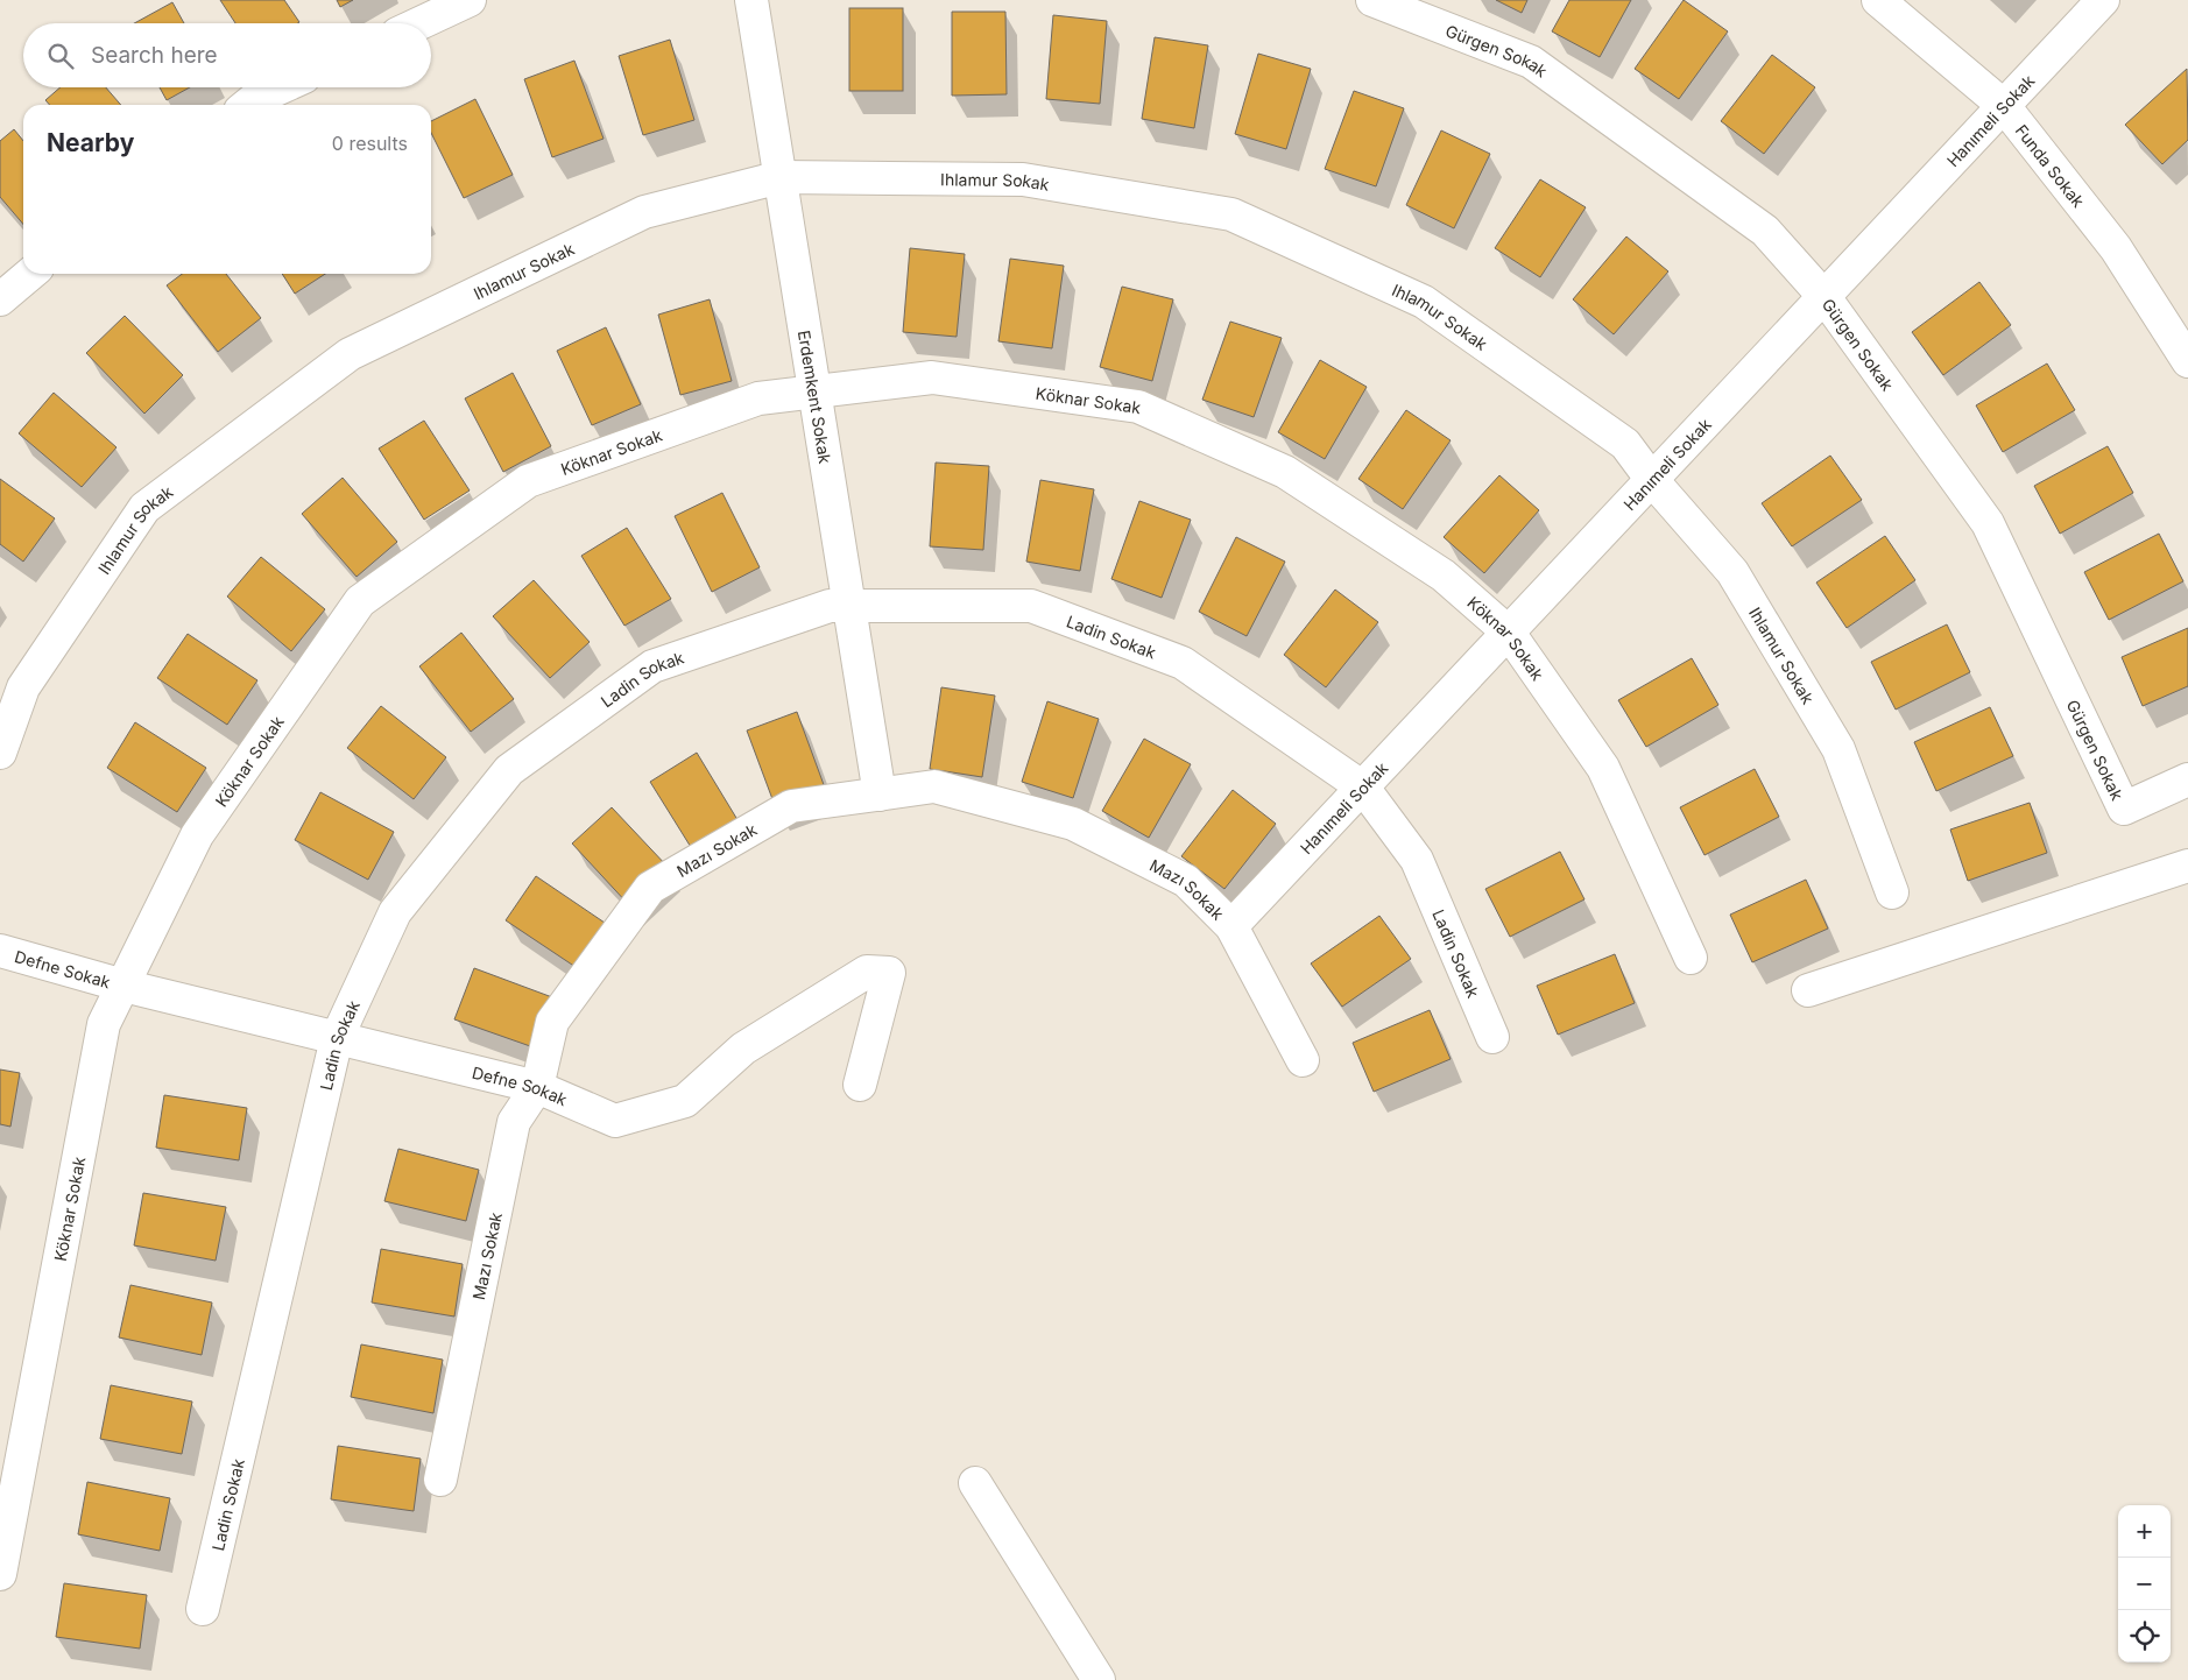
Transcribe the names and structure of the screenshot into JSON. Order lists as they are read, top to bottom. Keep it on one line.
{"streets":{"street":["Gürgen Sokak","Hanımeli Sokak","Funda Sokak","Ihlamur Sokak","Erdemkent Sokak","Köknar Sokak","Ladin Sokak","Mazı Sokak","Defne Sokak"]},"crossings":[["Gürgen Sokak","Hanımeli Sokak"],["Hanımeli Sokak","Funda Sokak"],["Hanımeli Sokak","Ihlamur Sokak"],["Hanımeli Sokak","Köknar Sokak"],["Hanımeli Sokak","Ladin Sokak"],["Hanımeli Sokak","Mazı Sokak"],["Ihlamur Sokak","Erdemkent Sokak"],["Erdemkent Sokak","Köknar Sokak"],["Erdemkent Sokak","Ladin Sokak"],["Erdemkent Sokak","Mazı Sokak"],["Köknar Sokak","Defne Sokak"],["Ladin Sokak","Defne Sokak"],["Mazı Sokak","Defne Sokak"]],"page":{"search":"Search here","heading":["Nearby","0 results"],"map_buttons":["+","−"]}}
